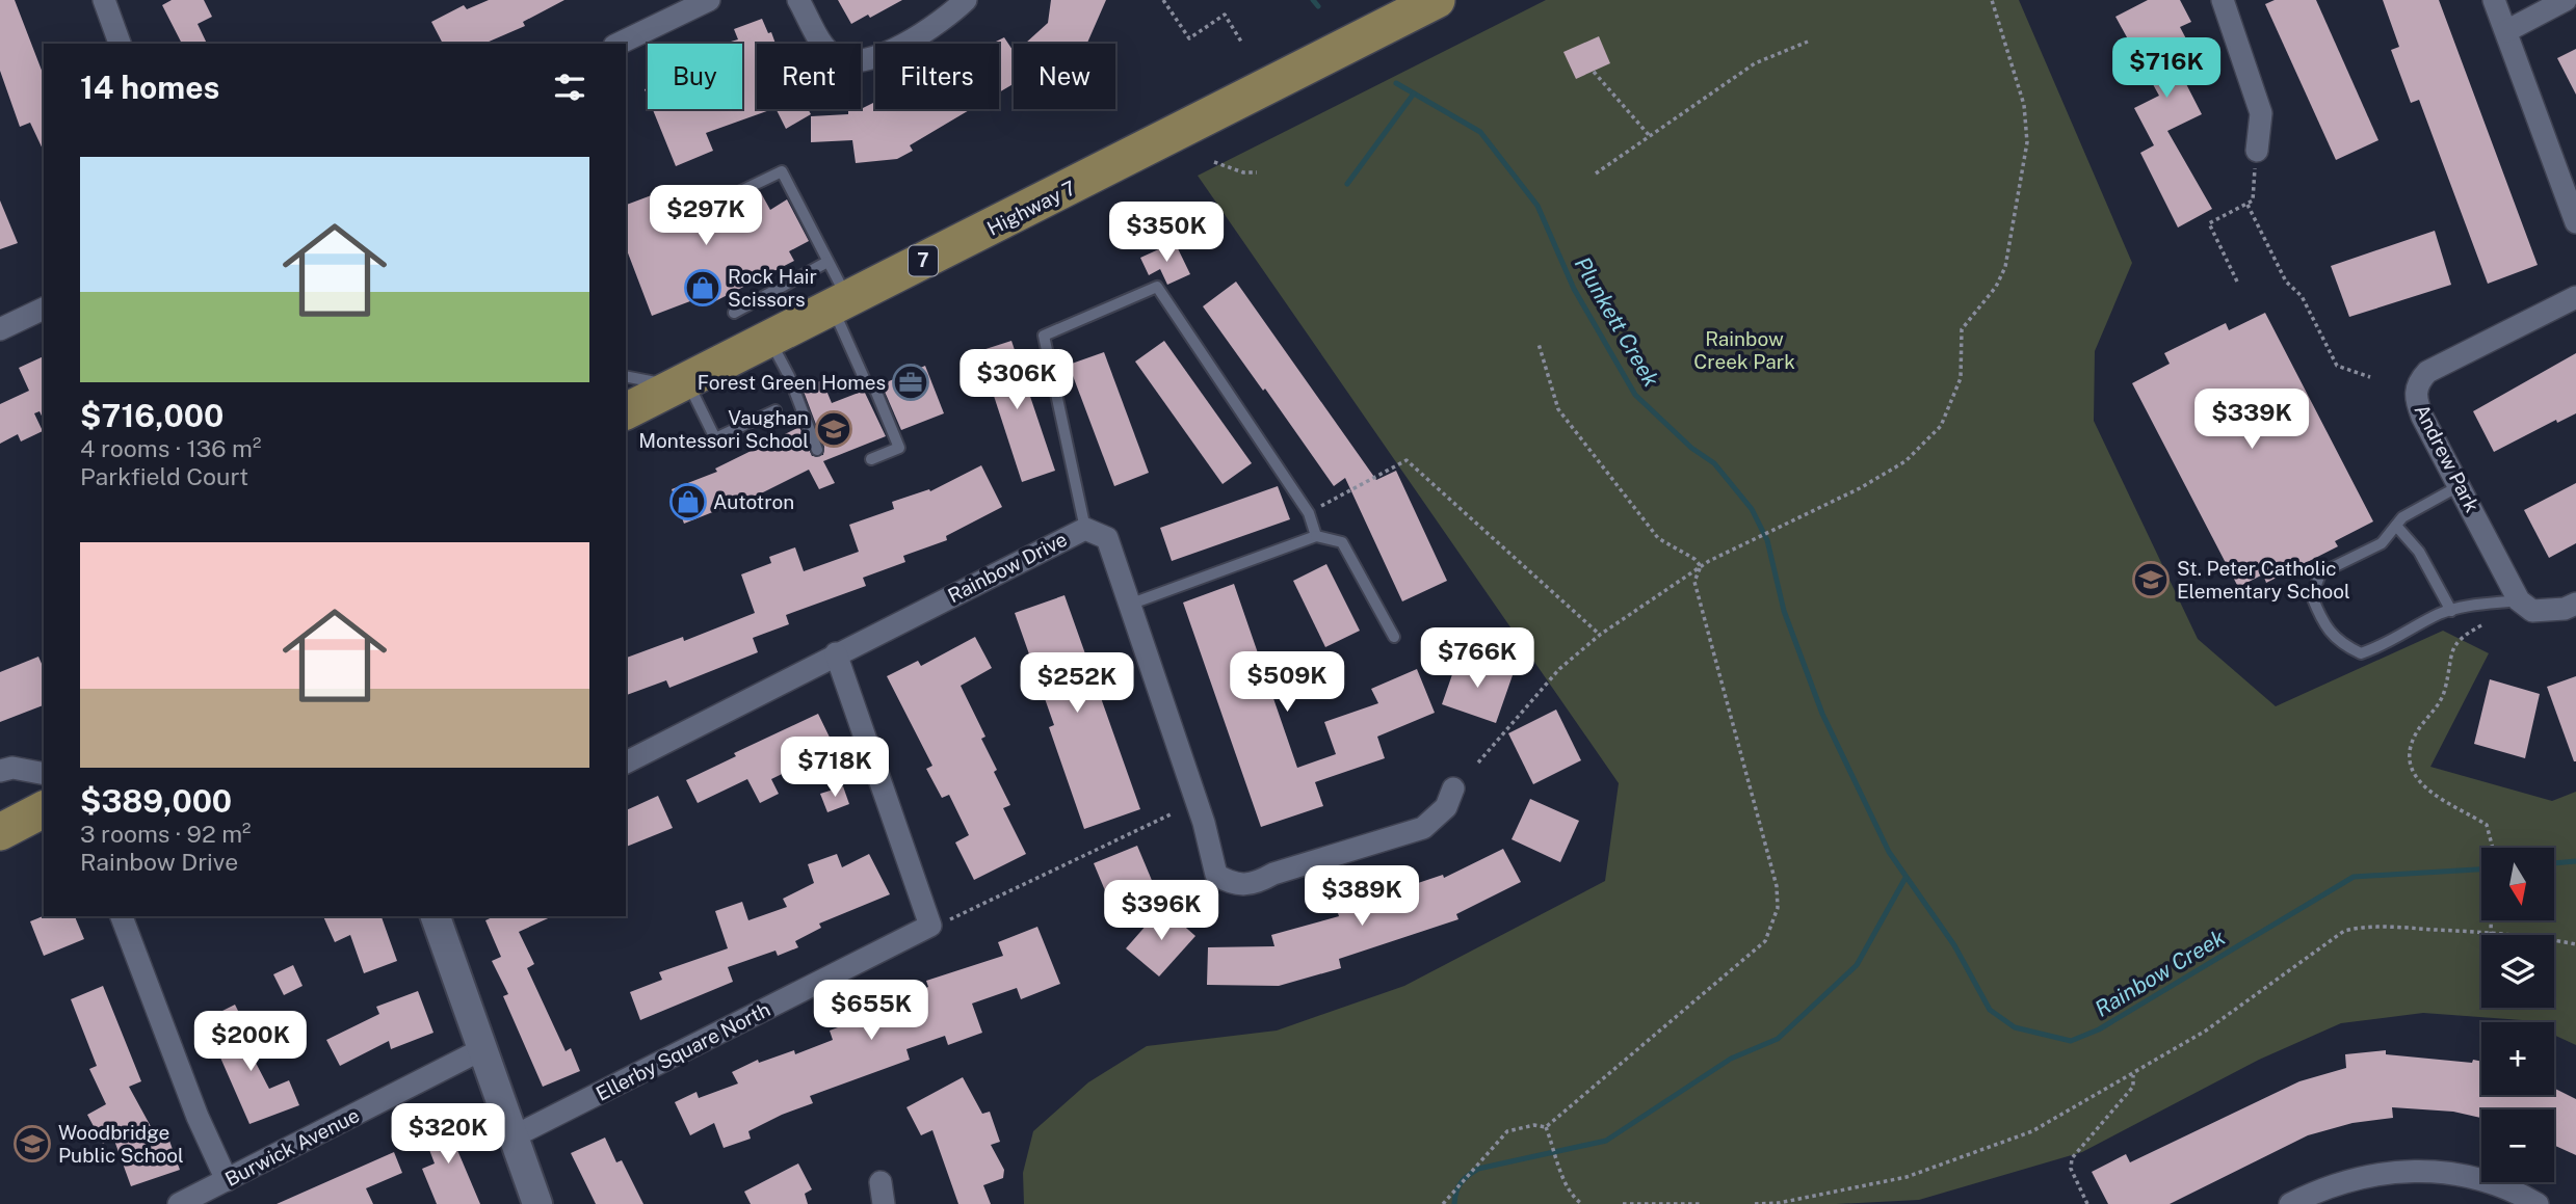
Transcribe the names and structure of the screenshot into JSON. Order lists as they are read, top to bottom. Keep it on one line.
{"streets":{"main road":["Highway 7","7"],"street":["Andrew Park","Rainbow Drive","Ellerby Square North","Burwick Avenue"]},"water":["Plunkett Creek","Rainbow Creek"],"parks":["Rainbow Creek Park"],"places":{"shop":["Rock Hair Scissors","Autotron"],"office":["Forest Green Homes"],"school or university":["Vaughan Montessori School","St. Peter Catholic Elementary School","Woodbridge Public School"]},"north":"bottom","page":{"price":["$716K","$297K","$350K","$306K","$339K","$766K","$509K","$252K","$718K","$389K","$396K","$655K","$200K","$320K"],"chip":["Buy","Rent","Filters","New"],"heading":"14 homes","list":[{"name":"$716,000","note":"4 rooms · 136 m² · Parkfield Court"},{"name":"$389,000","note":"3 rooms · 92 m² · Rainbow Drive"}],"map_buttons":["+","−"]}}
